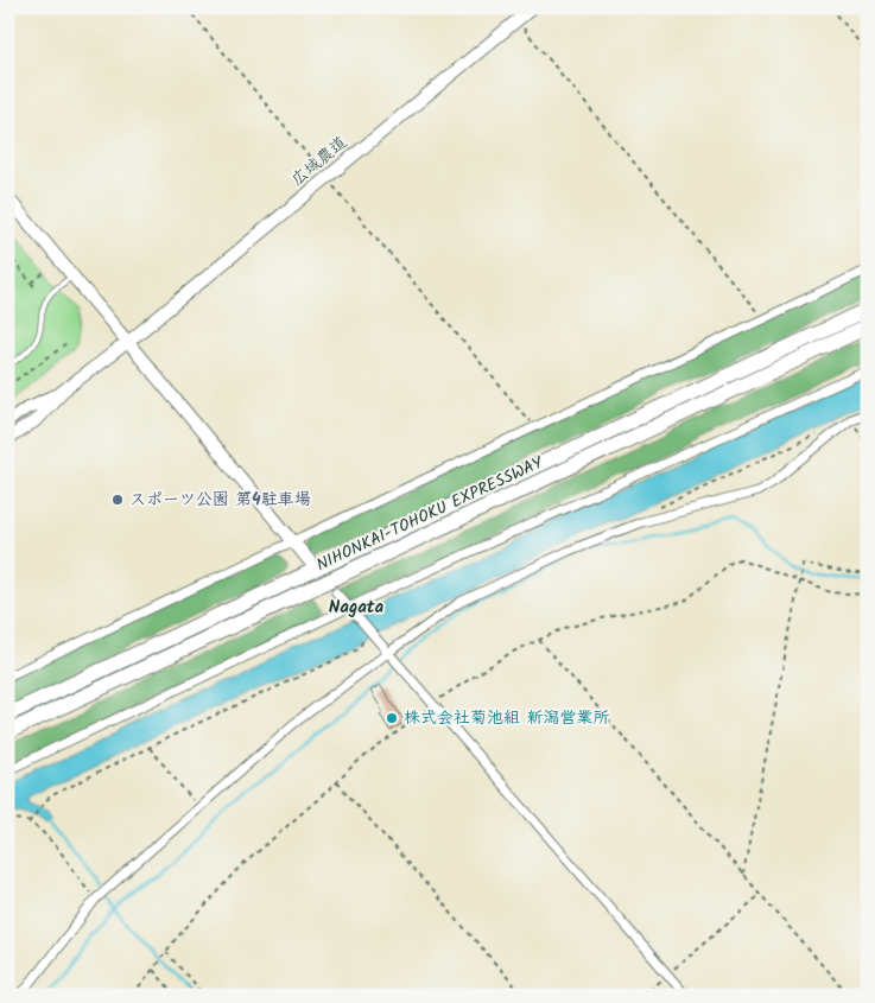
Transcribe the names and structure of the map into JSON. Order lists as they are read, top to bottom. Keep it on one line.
{"streets":{"highway":["NIHONKAI-TOHOKU EXPRESSWAY"],"street":["広域農道"]},"districts":["Nagata"],"places":["スポーツ公園 第4駐車場","株式会社菊池組 新潟営業所"]}
